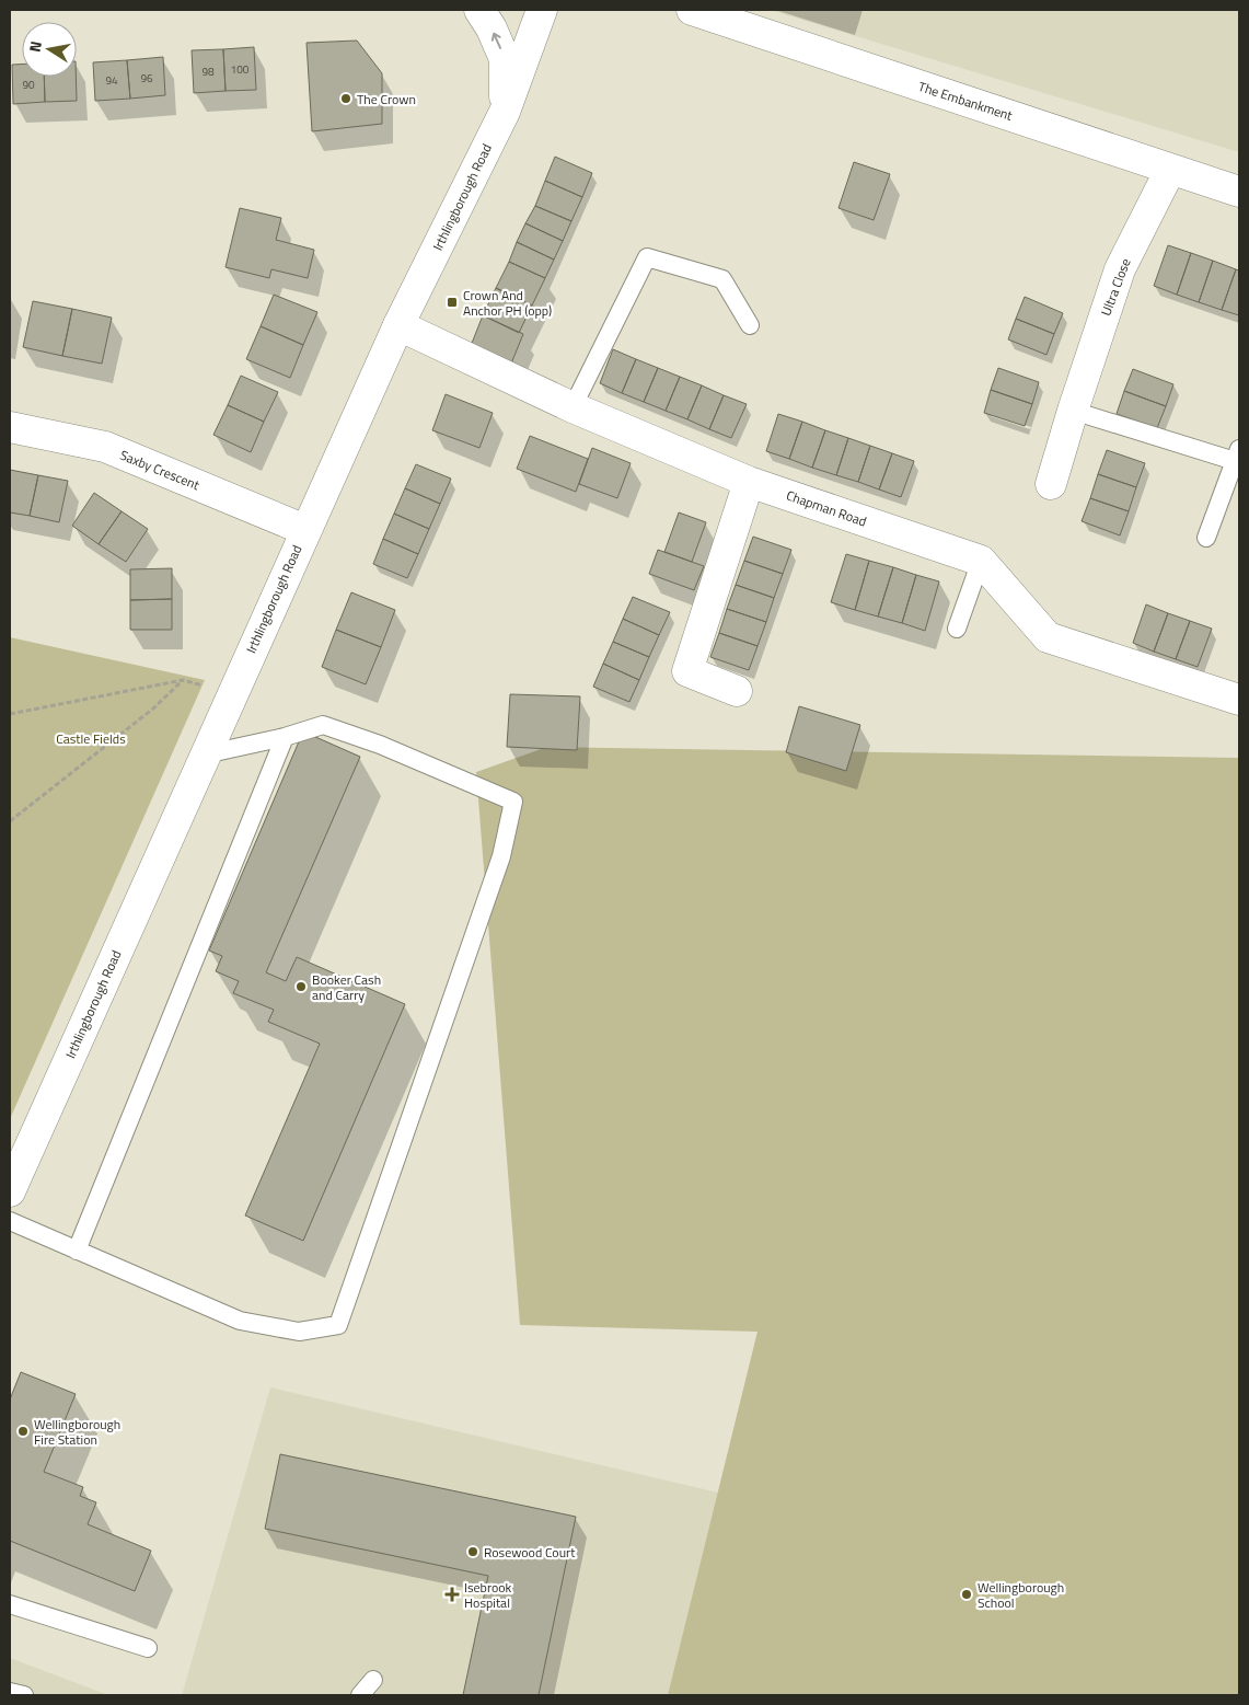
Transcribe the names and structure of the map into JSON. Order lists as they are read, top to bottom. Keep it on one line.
{"streets":{"main road":["The Embankment","Irthlingborough Road","Ultra Close","Saxby Crescent","Chapman Road"]},"crossings":[["The Embankment","Ultra Close"],["Irthlingborough Road","Saxby Crescent"],["Irthlingborough Road","Chapman Road"]],"parks":["Castle Fields"],"places":{"other":["The Crown","Booker Cash and Carry","Wellingborough Fire Station","Rosewood Court","Wellingborough School"],"transit":["Crown And Anchor PH (opp)"],"health":["Isebrook Hospital"]},"house_numbers":["100","98","96","94","90"],"north":"left"}
